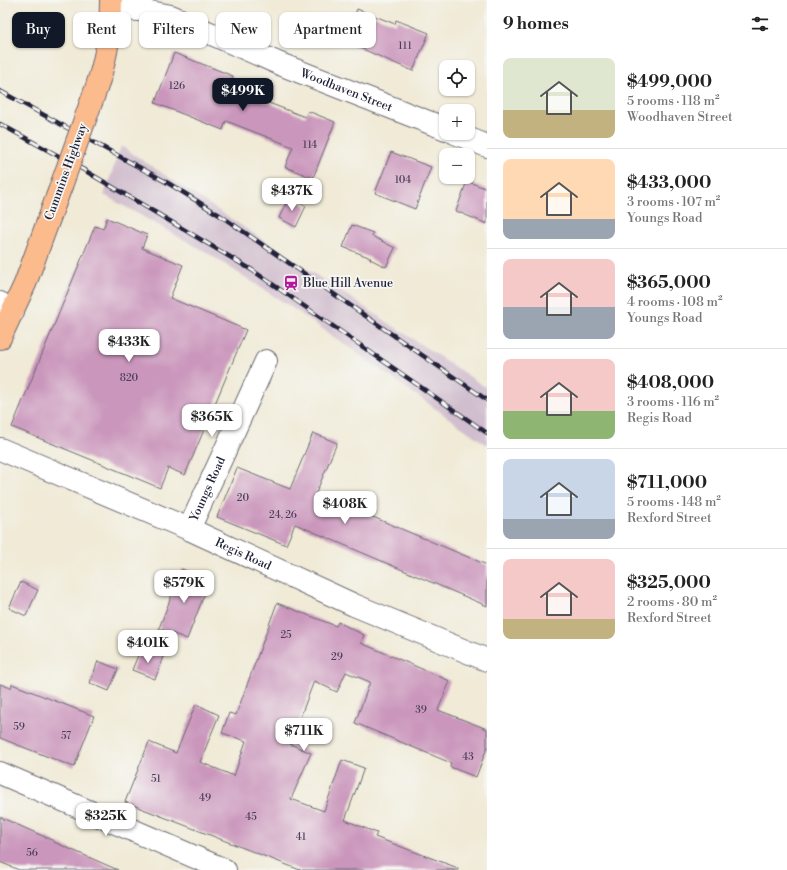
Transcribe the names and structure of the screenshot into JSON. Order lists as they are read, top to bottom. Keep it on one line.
{"streets":{"main road":["Cummins Highway"],"street":["Woodhaven Street","Youngs Road","Regis Road"]},"crossings":[["Woodhaven Street","Cummins Highway"],["Youngs Road","Regis Road"]],"places":{"station":["Blue Hill Avenue"]},"house_numbers":["111","126","114","104","820","20","24, 26","25","29","39","59","57","43","51","49","45","41","56"],"page":{"heading":"9 homes","chip":["Buy","Rent","Filters","New","Apartment"],"list":[{"name":"$499,000","note":"5 rooms · 118 m² · Woodhaven Street"},{"name":"$433,000","note":"3 rooms · 107 m² · Youngs Road"},{"name":"$365,000","note":"4 rooms · 108 m² · Youngs Road"},{"name":"$408,000","note":"3 rooms · 116 m² · Regis Road"},{"name":"$711,000","note":"5 rooms · 148 m² · Rexford Street"},{"name":"$325,000","note":"2 rooms · 80 m² · Rexford Street"}],"map_buttons":["+","−"],"price":["$499K","$437K","$433K","$365K","$408K","$579K","$401K","$711K","$325K"]}}
